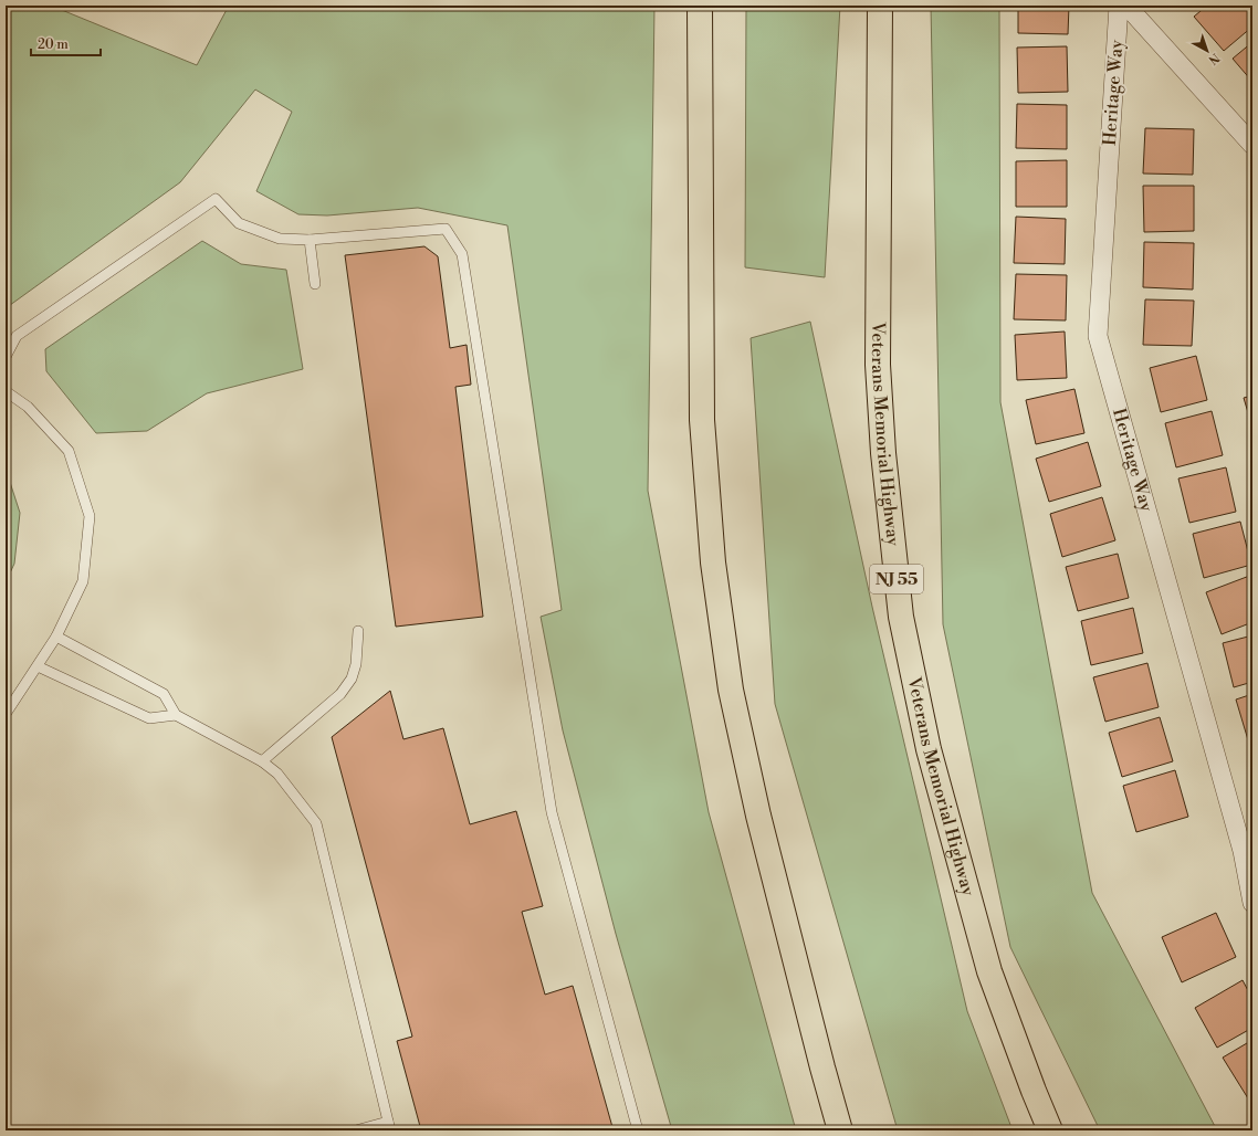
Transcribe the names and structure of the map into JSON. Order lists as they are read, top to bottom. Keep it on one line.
{"streets":{"highway":["Veterans Memorial Highway","NJ 55"],"street":["Heritage Way"]},"scale_bar":"20 m","north":"bottom right"}
